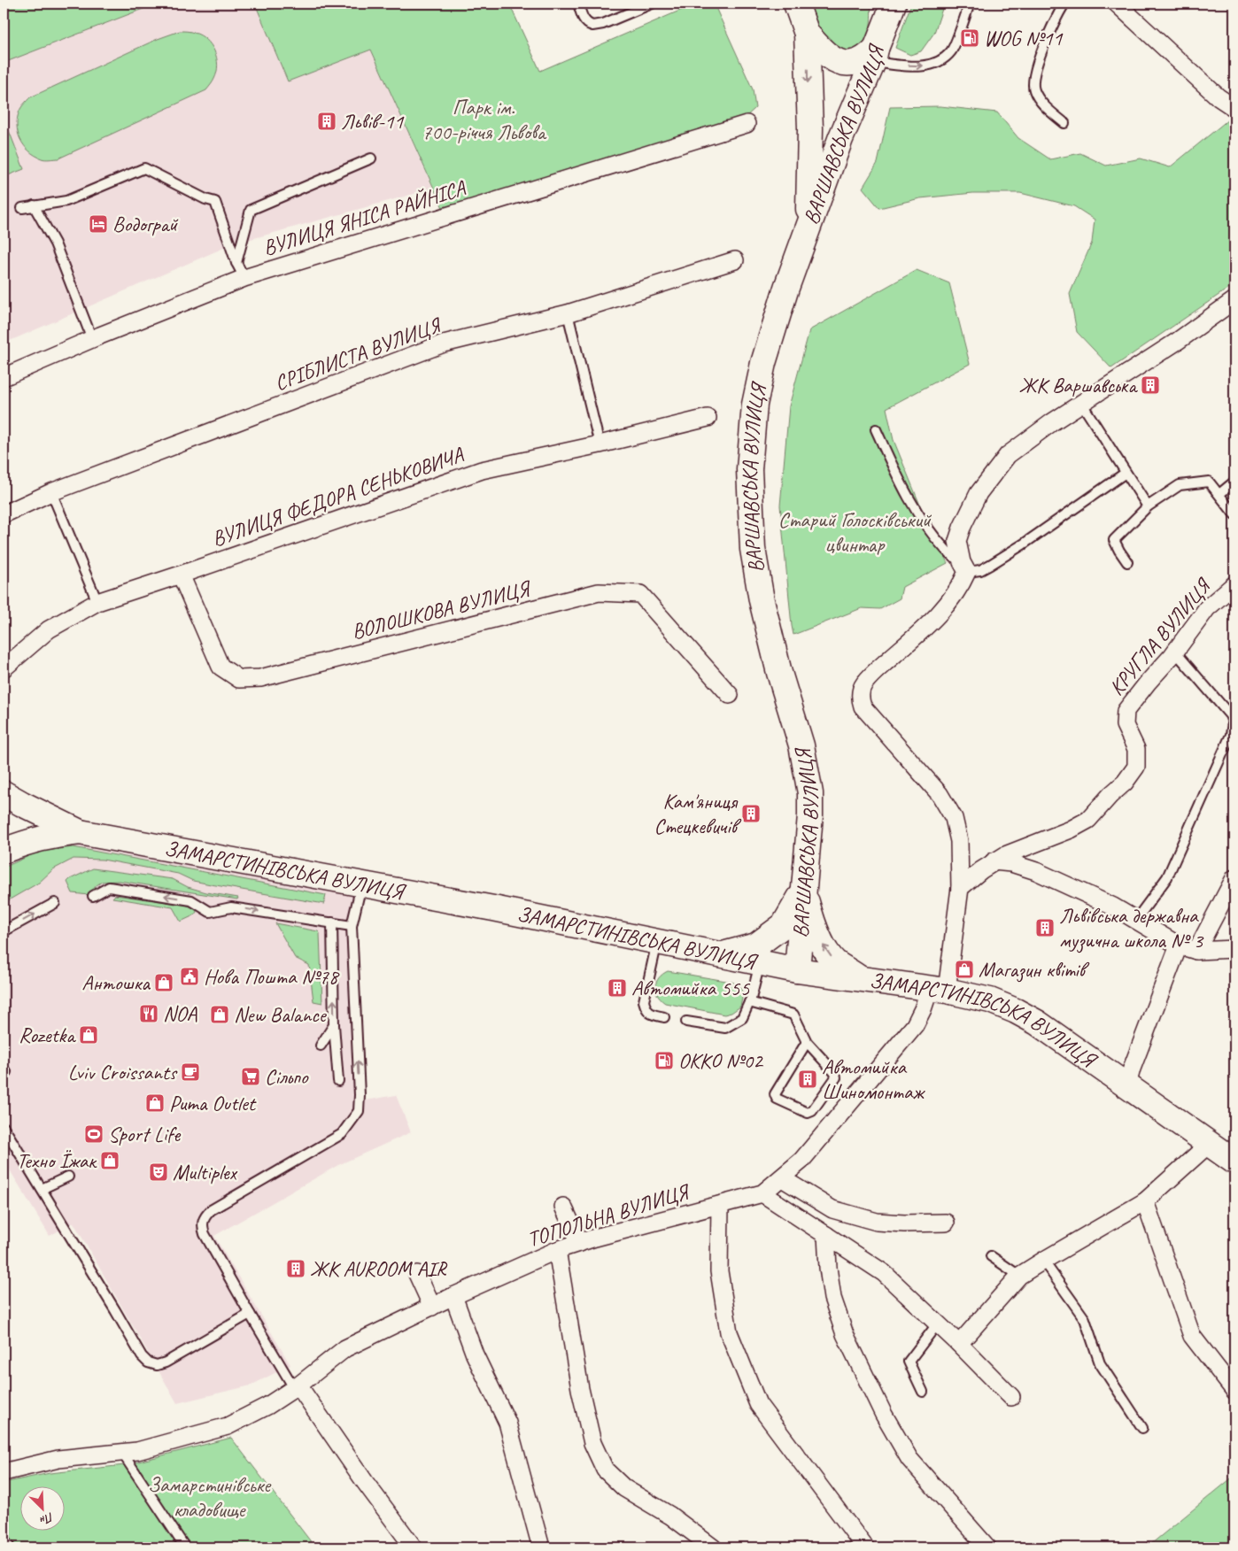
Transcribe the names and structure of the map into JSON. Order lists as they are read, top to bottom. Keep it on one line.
{"streets":{"main road":["ВАРШАВСЬКА ВУЛИЦЯ","ЗАМАРСТИНІВСЬКА ВУЛИЦЯ"],"street":["ВУЛИЦЯ ЯНІСА РАЙНІСА","СРІБЛИСТА ВУЛИЦЯ","ВУЛИЦЯ ФЕДОРА СЕНЬКОВИЧА","ВОЛОШКОВА ВУЛИЦЯ","КРУГЛА ВУЛИЦЯ","ТОПОЛЬНА ВУЛИЦЯ"]},"crossings":[["ВАРШАВСЬКА ВУЛИЦЯ","ЗАМАРСТИНІВСЬКА ВУЛИЦЯ"],["ВУЛИЦЯ ФЕДОРА СЕНЬКОВИЧА","ВОЛОШКОВА ВУЛИЦЯ"],["ЗАМАРСТИНІВСЬКА ВУЛИЦЯ","ТОПОЛЬНА ВУЛИЦЯ"]],"parks":["Парк ім. 700-річчя Львова","Старий Голосківський цвинтар","Замарстинівське кладовище"],"places":{"fuel station":["WOG №11","ОККО №02"],"building":["Львів-11","ЖК Варшавська","Кам'яниця Стецкевичів","Львівська державна музична школа № 3","Автомийка 555","Автомийка Шиномонтаж","ЖК AUROOM AIR"],"hotel":["Водограй"],"shop":["Магазин квітів","Антошка","New Balance","Rozetka","Puma Outlet","Техно Їжак"],"public building":["Нова Пошта №78"],"restaurant":["NOA"],"cafe":["Lviv Croissants"],"supermarket":["Сільпо"],"sports":["Sport Life"],"theatre":["Multiplex"]},"north":"bottom right"}
